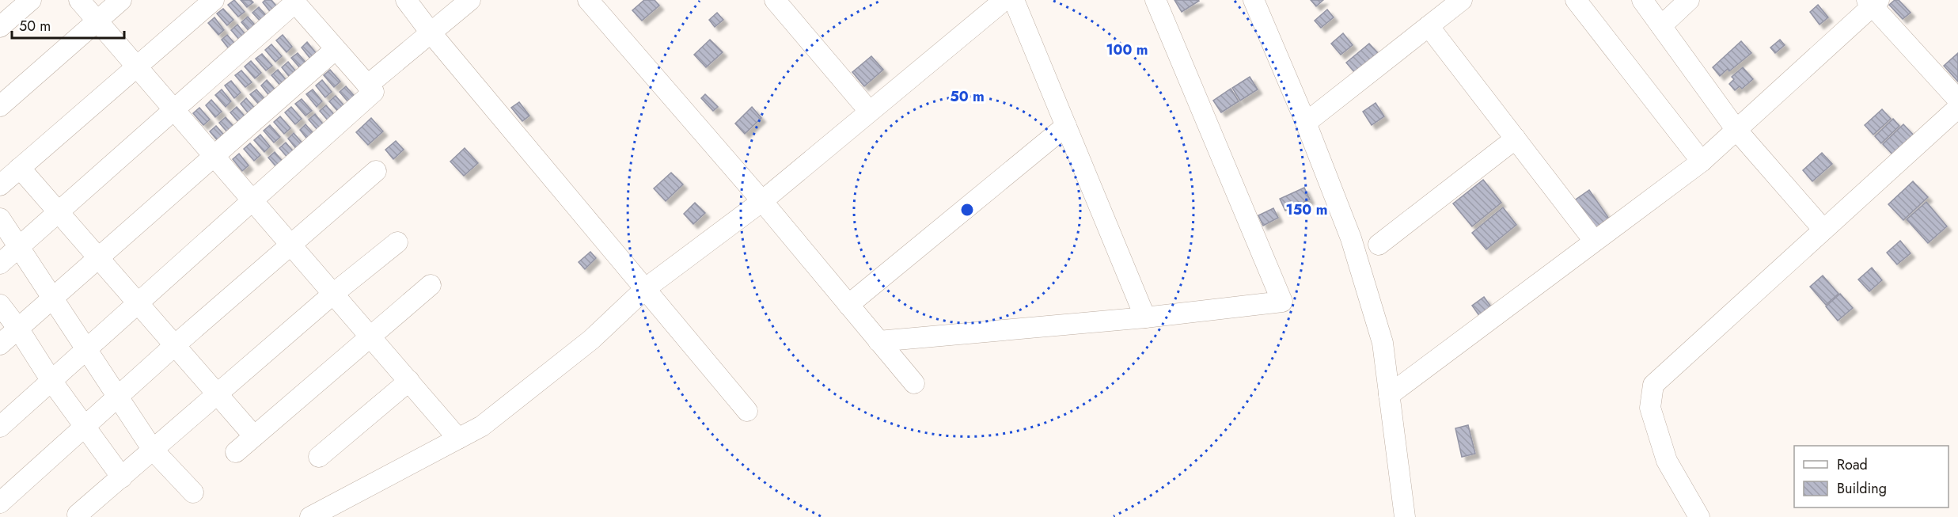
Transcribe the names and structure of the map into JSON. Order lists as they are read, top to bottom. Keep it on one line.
{"legend":["Road","Building"],"scale_bar":"50 m","rings":["100 m","50 m","150 m"]}
